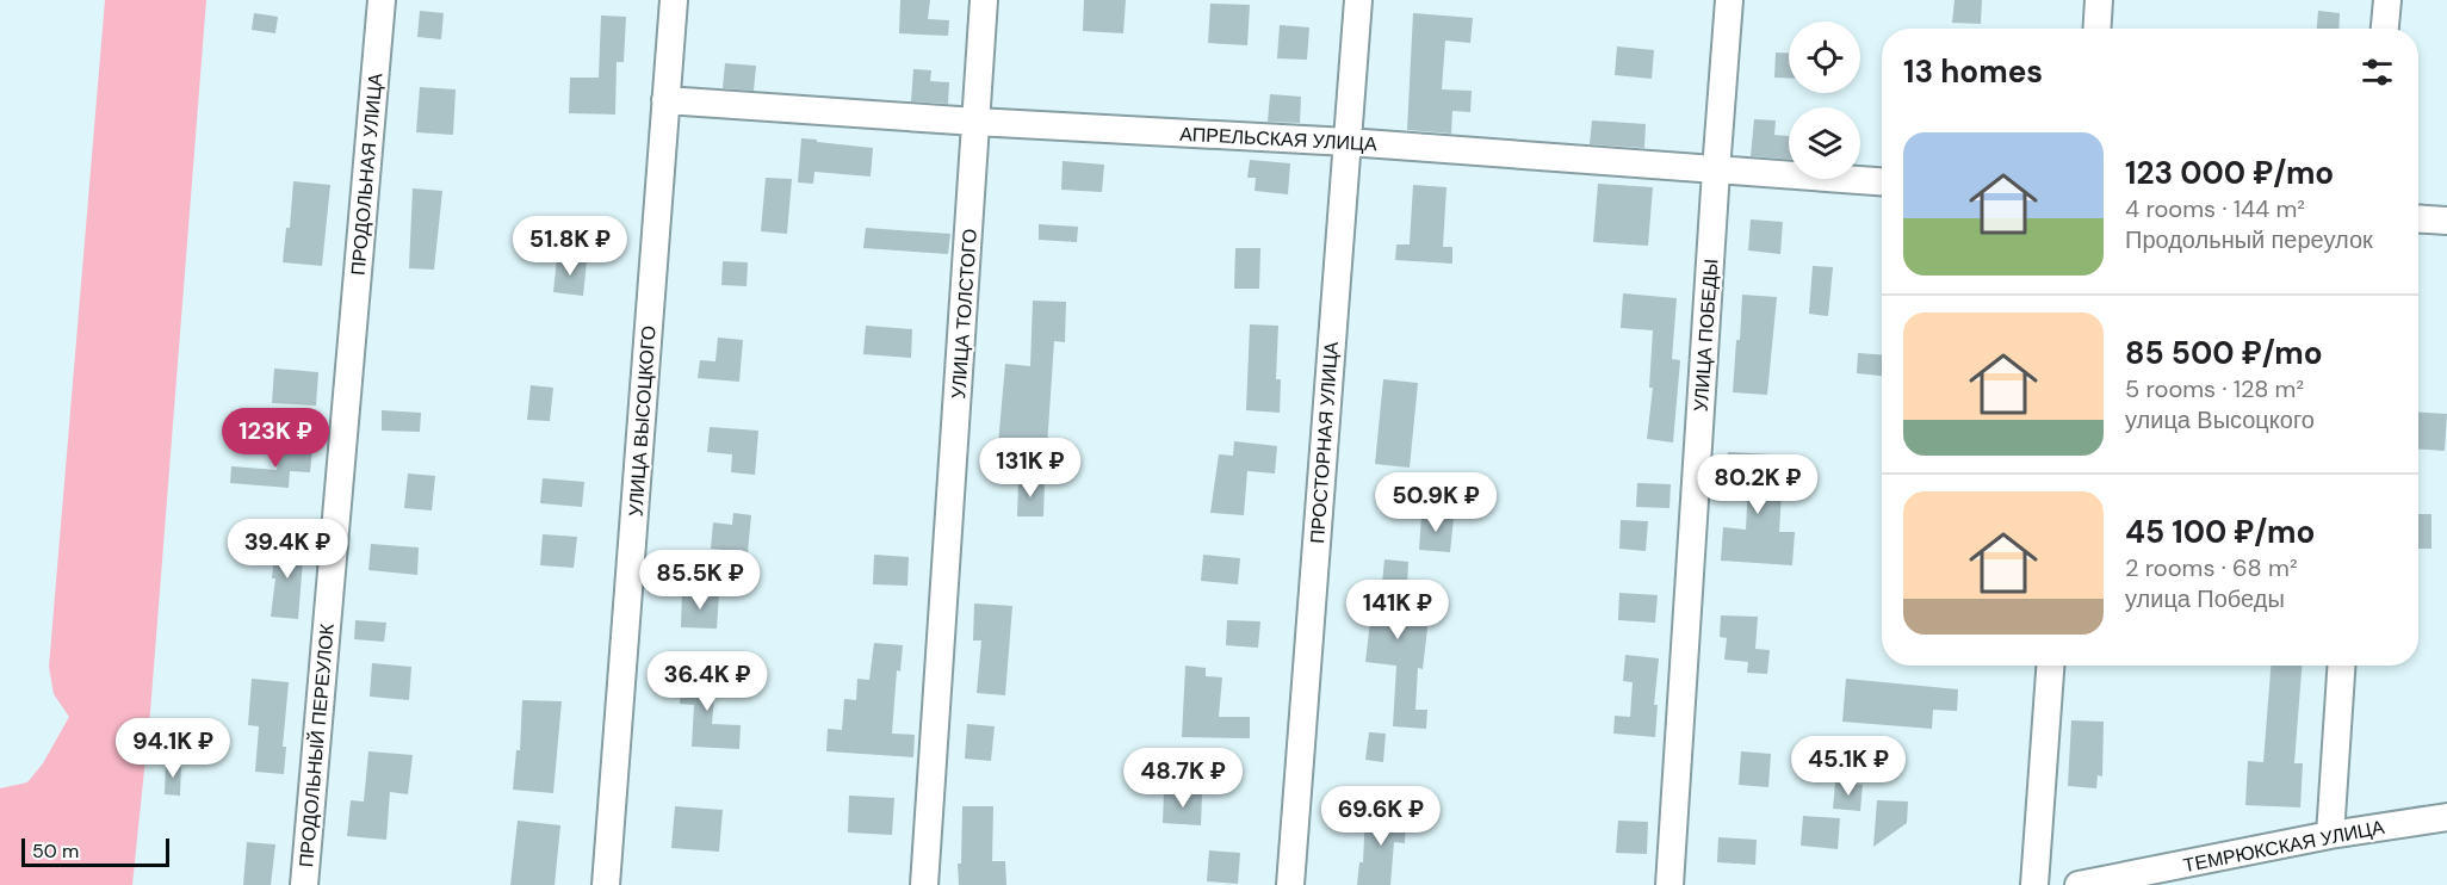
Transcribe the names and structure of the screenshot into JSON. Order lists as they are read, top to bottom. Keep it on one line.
{"streets":{"street":["АПРЕЛЬСКАЯ УЛИЦА","ПРОДОЛЬНАЯ УЛИЦА","УЛИЦА ТОЛСТОГО","УЛИЦА ПОБЕДЫ","УЛИЦА ВЫСОЦКОГО","ПРОСТОРНАЯ УЛИЦА","ПРОДОЛЬНЫЙ ПЕРЕУЛОК","ТЕМРЮКСКАЯ УЛИЦА"]},"crossings":[["АПРЕЛЬСКАЯ УЛИЦА","УЛИЦА ТОЛСТОГО"],["АПРЕЛЬСКАЯ УЛИЦА","УЛИЦА ПОБЕДЫ"],["АПРЕЛЬСКАЯ УЛИЦА","УЛИЦА ВЫСОЦКОГО"],["АПРЕЛЬСКАЯ УЛИЦА","ПРОСТОРНАЯ УЛИЦА"],["ПРОДОЛЬНАЯ УЛИЦА","ПРОДОЛЬНЫЙ ПЕРЕУЛОК"]],"scale_bar":"50 m","page":{"heading":"13 homes","list":[{"name":"123 000 ₽/mo","note":"4 rooms · 144 m² · Продольный переулок"},{"name":"85 500 ₽/mo","note":"5 rooms · 128 m² · улица Высоцкого"},{"name":"45 100 ₽/mo","note":"2 rooms · 68 m² · улица Победы"}],"price":["51.8K ₽","123K ₽","131K ₽","80.2K ₽","50.9K ₽","39.4K ₽","85.5K ₽","141K ₽","36.4K ₽","94.1K ₽","45.1K ₽","48.7K ₽","69.6K ₽"],"scale":"50 m"}}
